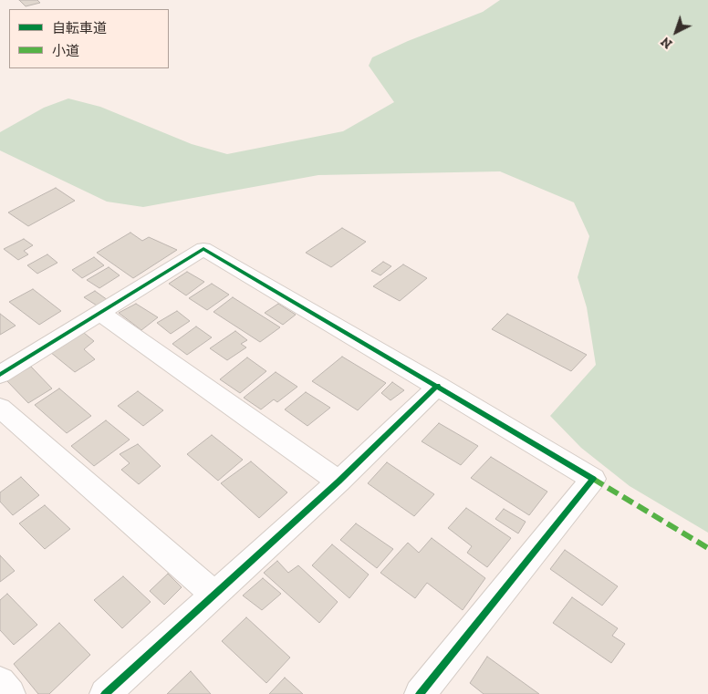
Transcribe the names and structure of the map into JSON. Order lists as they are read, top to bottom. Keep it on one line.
{"legend":["自転車道","小道"],"north":"bottom left"}
